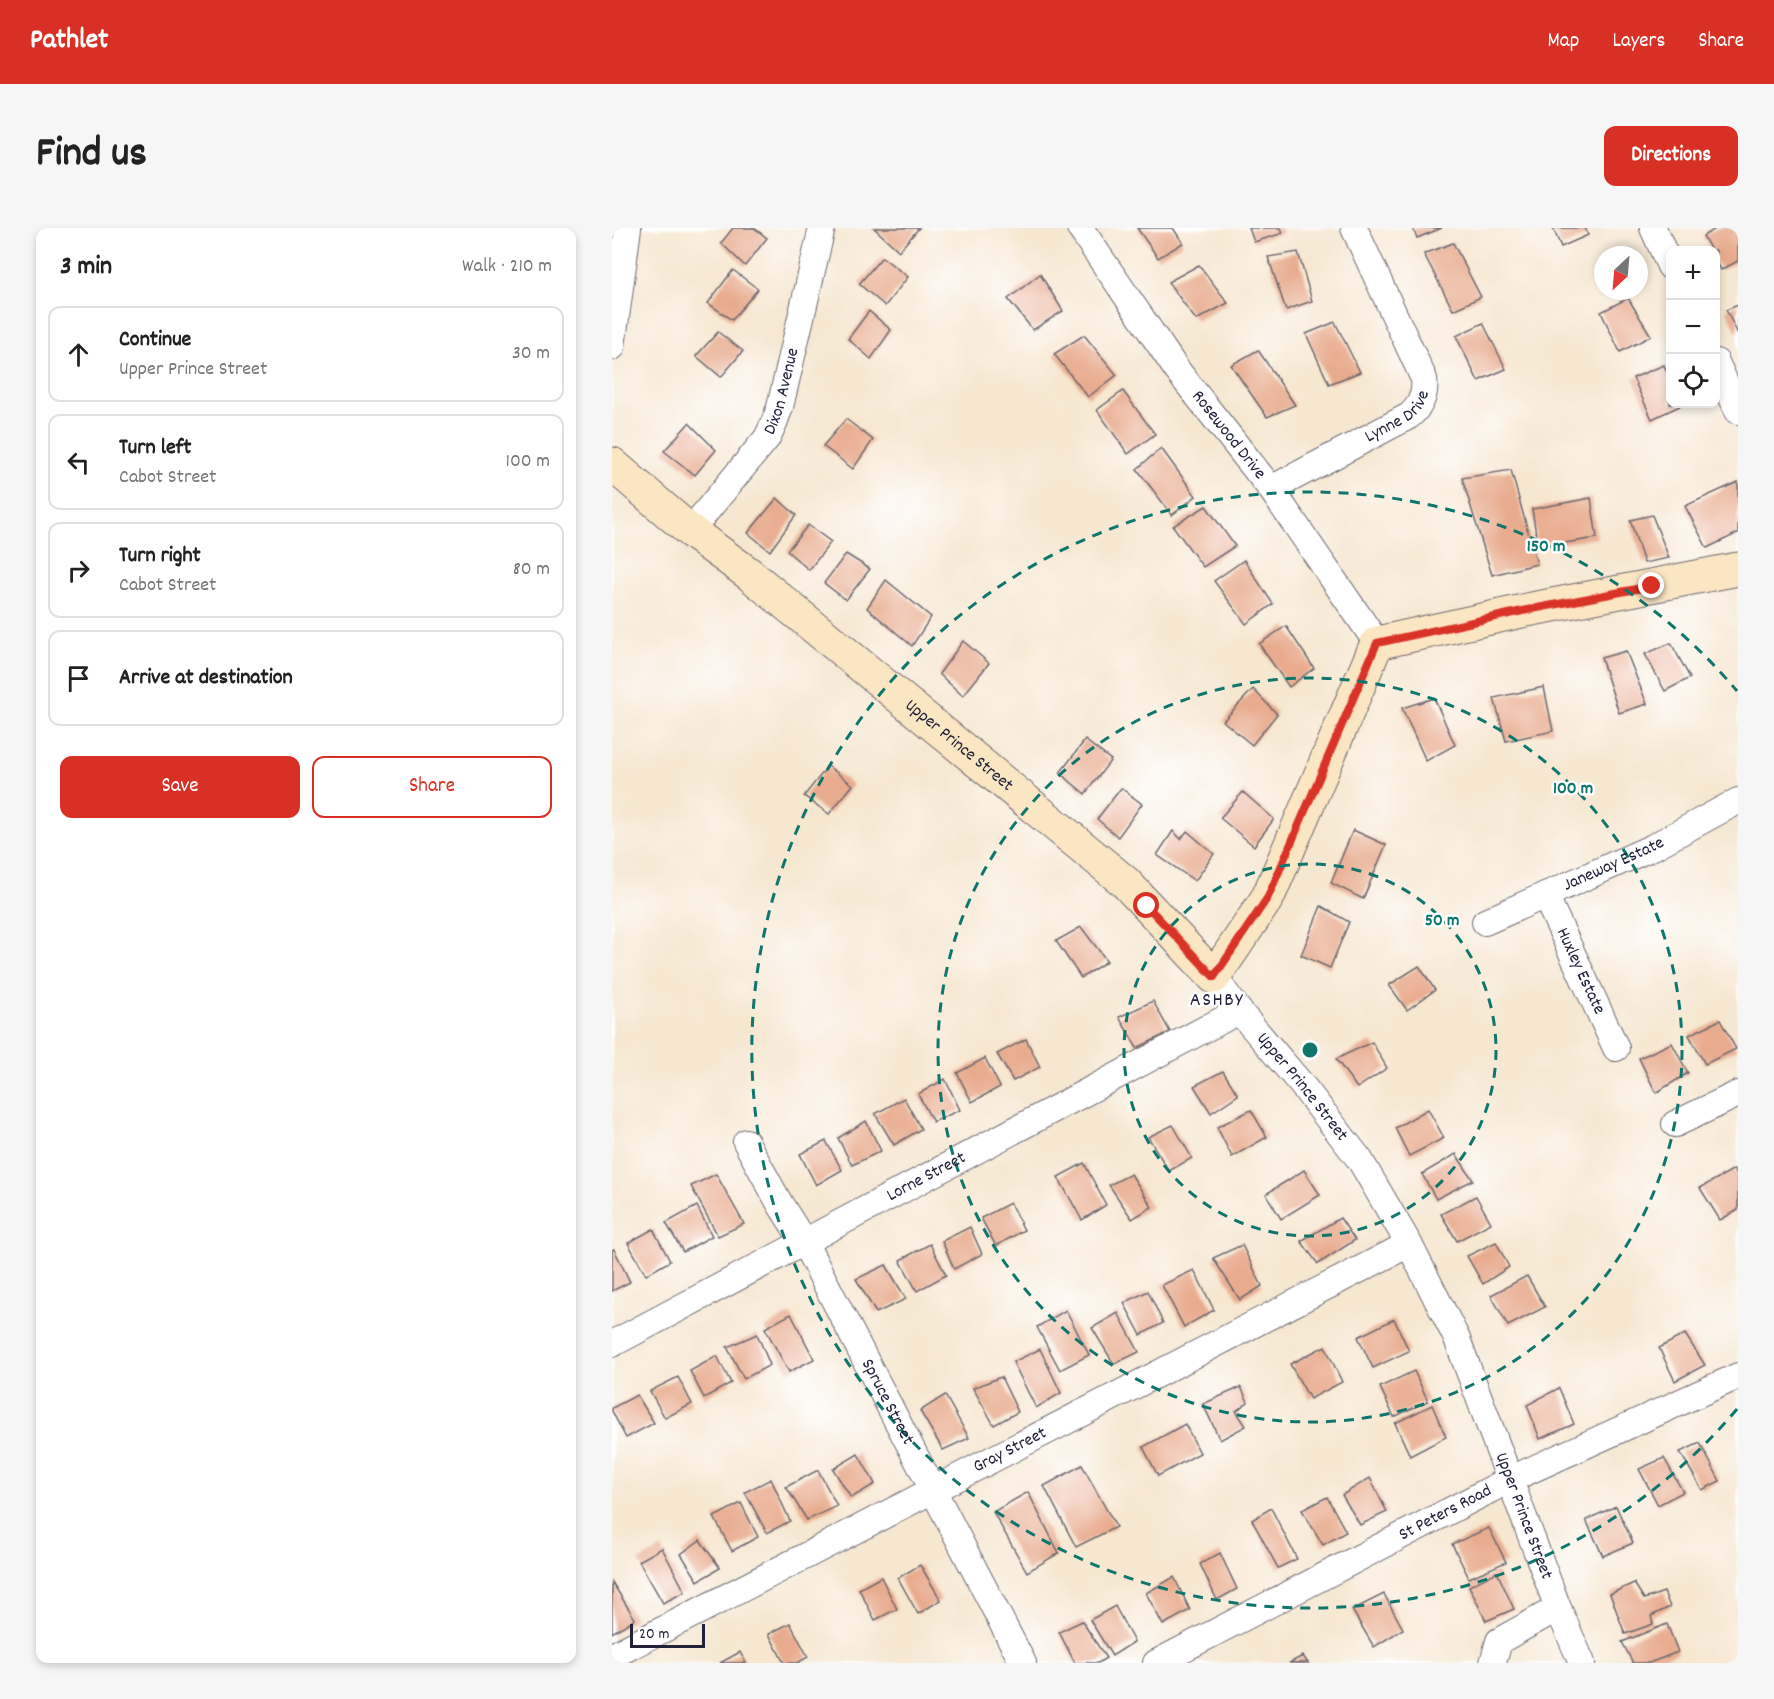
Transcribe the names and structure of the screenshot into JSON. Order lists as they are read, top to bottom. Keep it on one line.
{"streets":{"street":["Dixon Avenue","Lynne Drive","Rosewood Drive","Upper Prince Street","Janeway Estate","Huxley Estate","Lorne Street","Spruce Street","Gray Street","St Peters Road"]},"crossings":[["Dixon Avenue","Upper Prince Street"],["Lynne Drive","Rosewood Drive"],["Upper Prince Street","Lorne Street"],["Upper Prince Street","Gray Street"],["Upper Prince Street","St Peters Road"],["Janeway Estate","Huxley Estate"],["Lorne Street","Spruce Street"],["Spruce Street","Gray Street"]],"districts":["ASHBY"],"scale_bar":"20 m","north":"bottom left","page":{"header":"Pathlet","nav":["Map","Layers","Share"],"title":"Find us","buttons":["Directions",["Save","Share"]],"heading":["3 min","Walk · 210 m"],"map_buttons":["+","−"],"list":[["Continue","Upper Prince Street","30 m"],["Turn left","Cabot Street","100 m"],["Turn right","Cabot Street","80 m"],"Arrive at destination"],"scale":"20 m"},"rings":["150 m","100 m","50 m"]}
